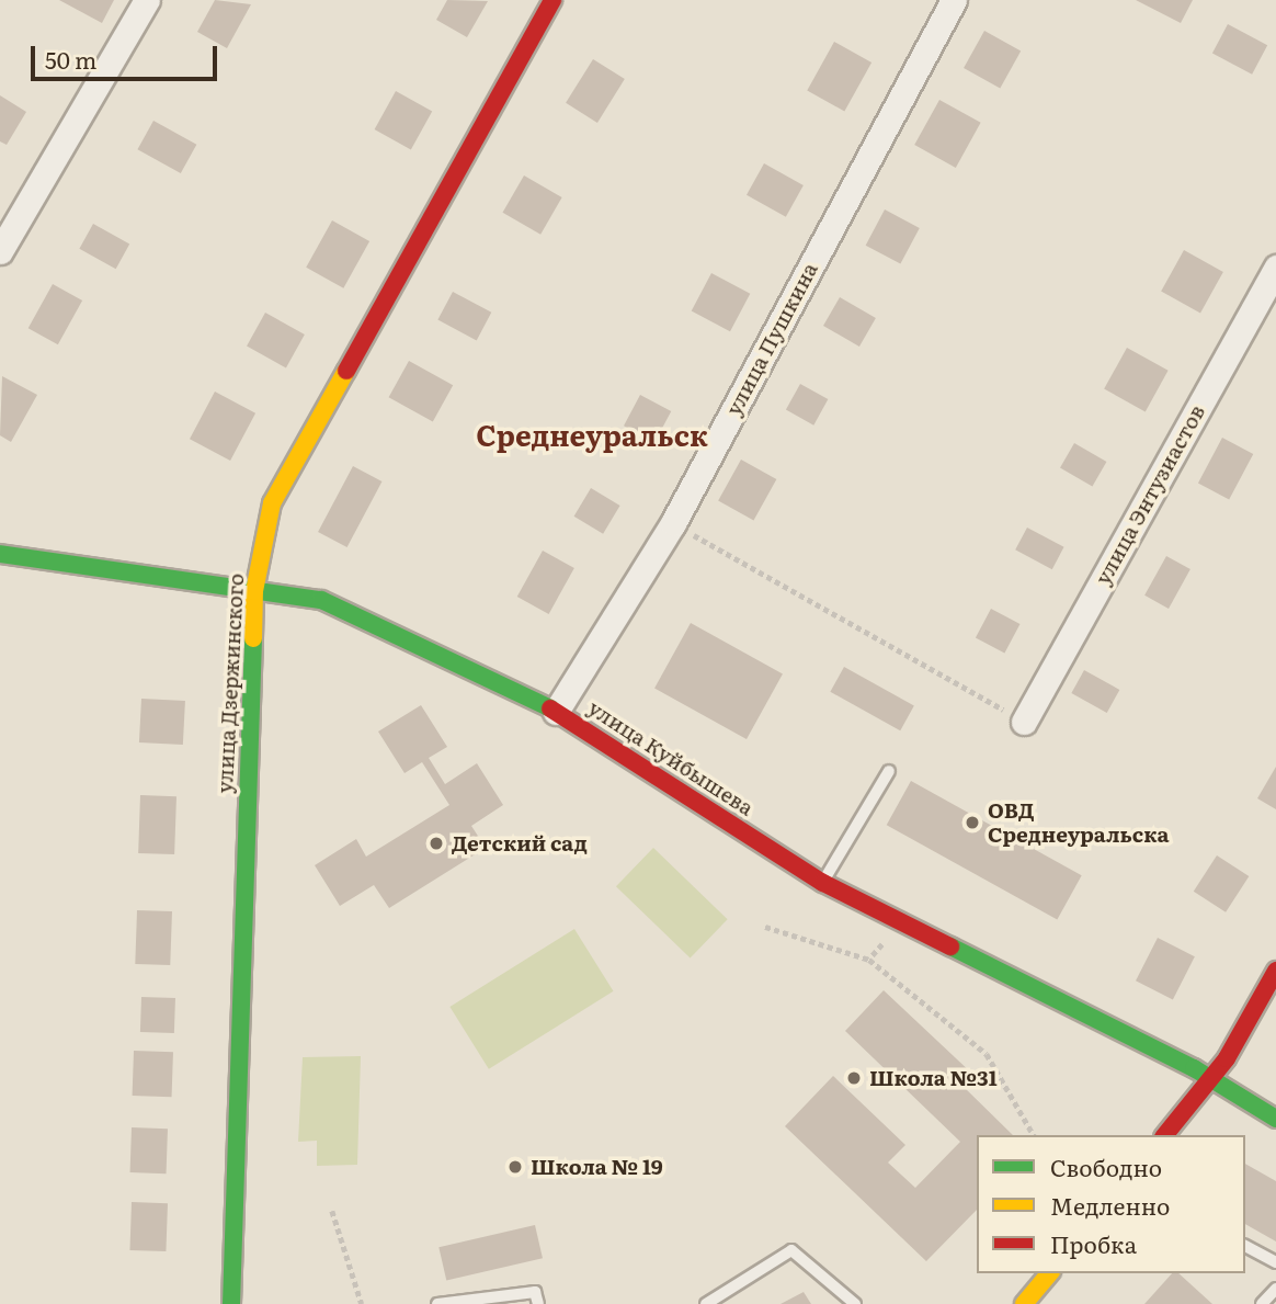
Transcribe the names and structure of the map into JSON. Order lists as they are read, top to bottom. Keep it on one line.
{"streets":{"street":["улица Пушкина","улица Энтузиастов","улица Дзержинского","улица Куйбышева"]},"crossings":[["улица Пушкина","улица Куйбышева"],["улица Дзержинского","улица Куйбышева"]],"districts":["Среднеуральск"],"places":["ОВД Среднеуральска","Детский сад","Школа №31","Школа № 19"],"legend":["Свободно","Медленно","Пробка"],"scale_bar":"50 m"}
